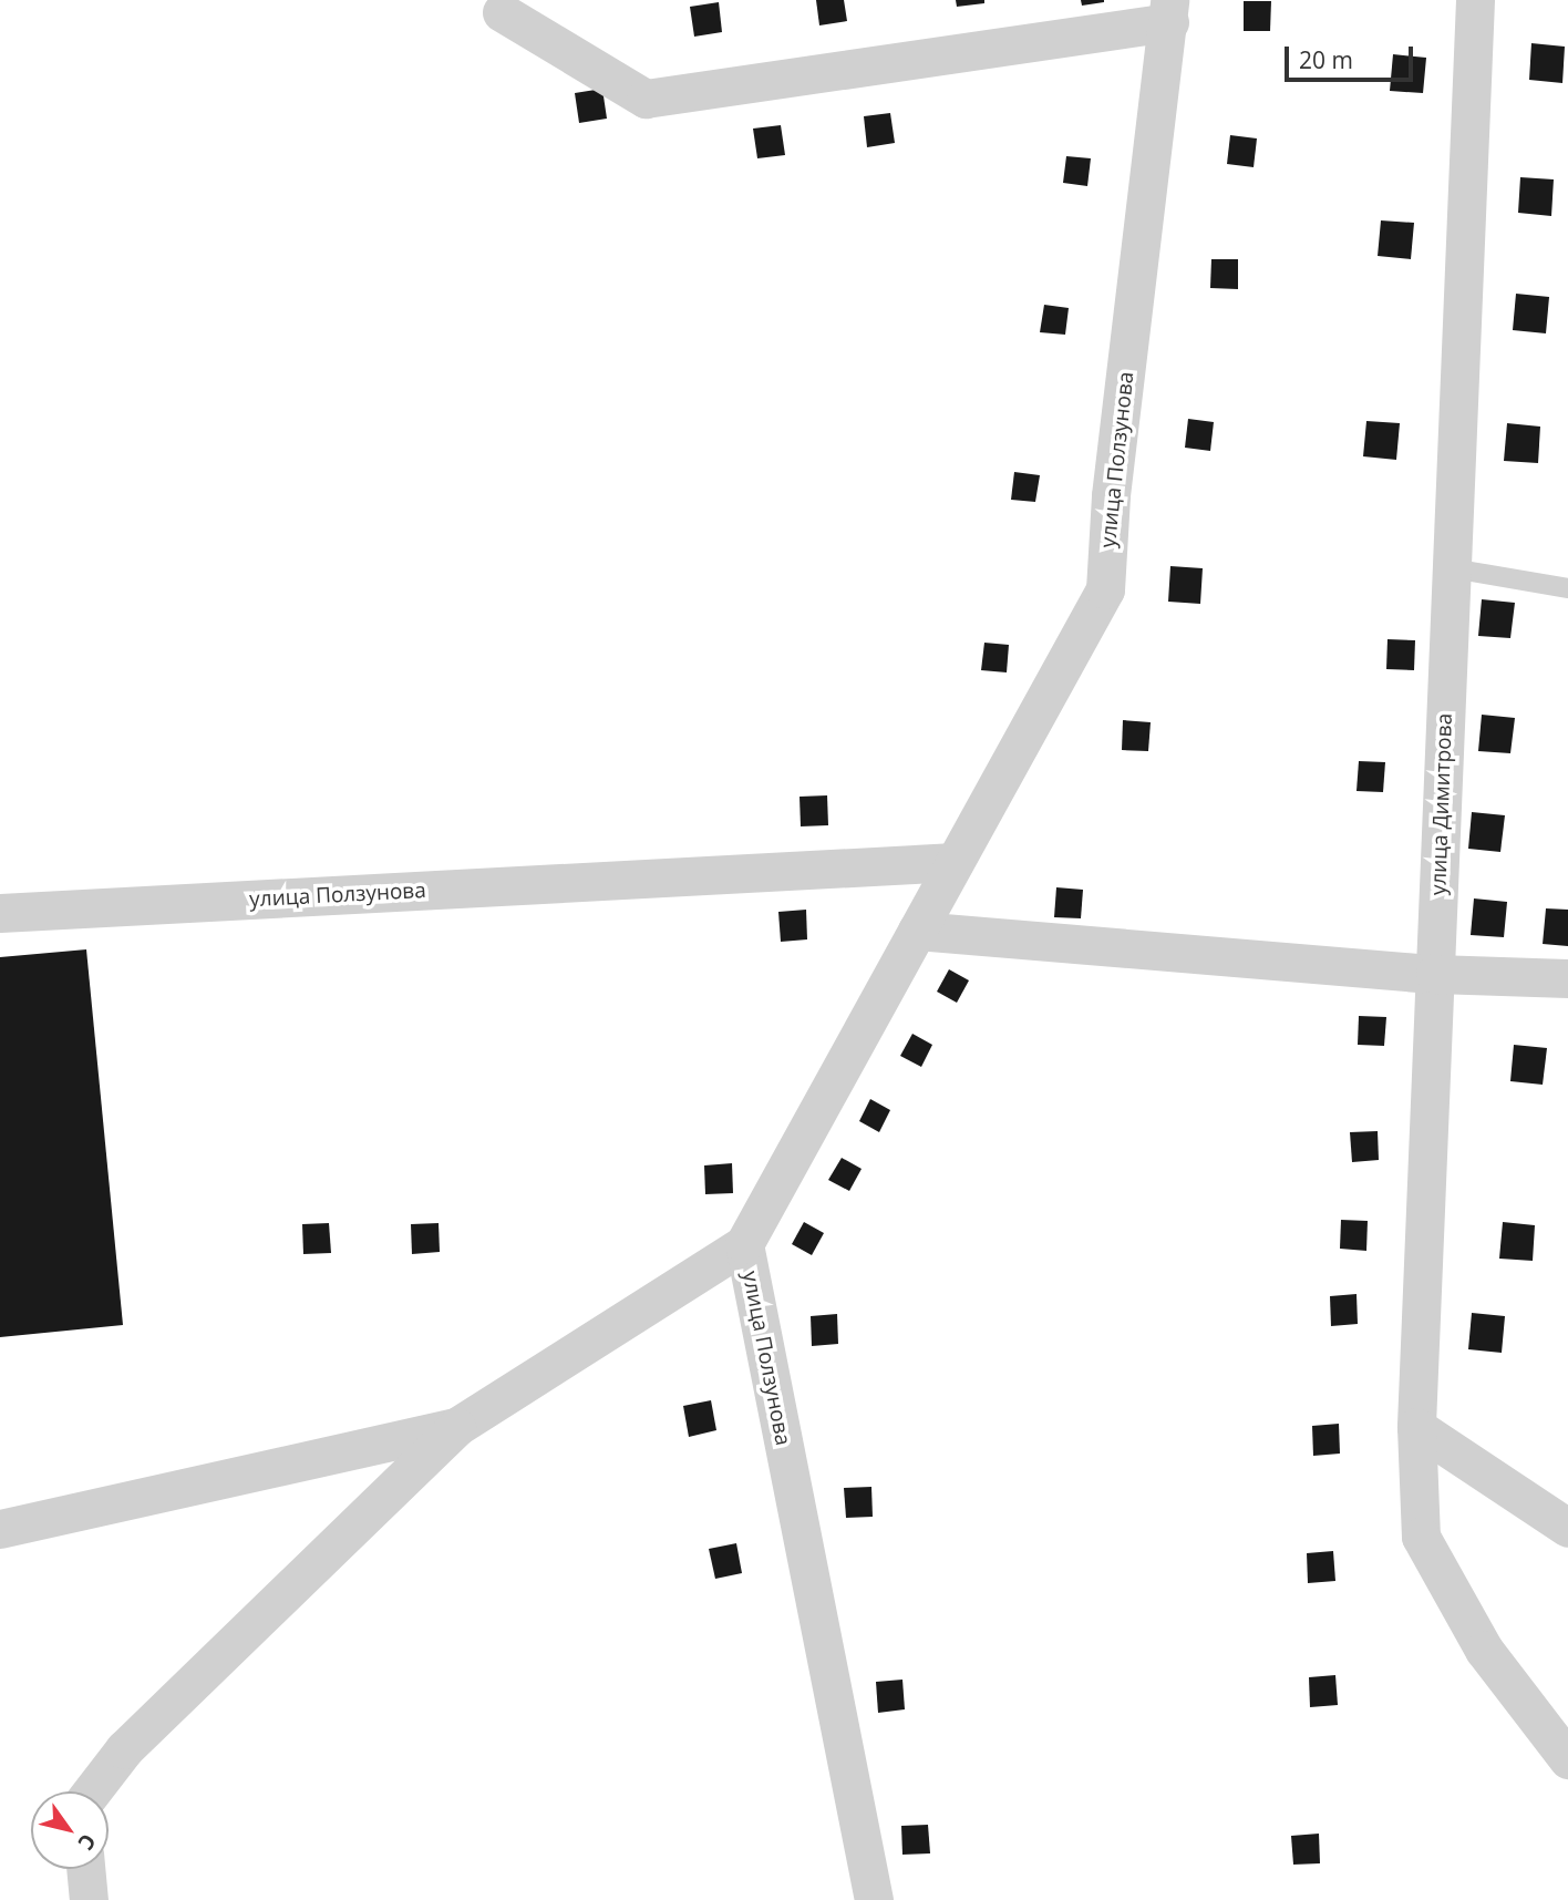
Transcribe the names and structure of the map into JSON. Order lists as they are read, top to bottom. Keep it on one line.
{"streets":{"street":["улица Ползунова","улица Димитрова"]},"scale_bar":"20 m","north":"bottom right"}
